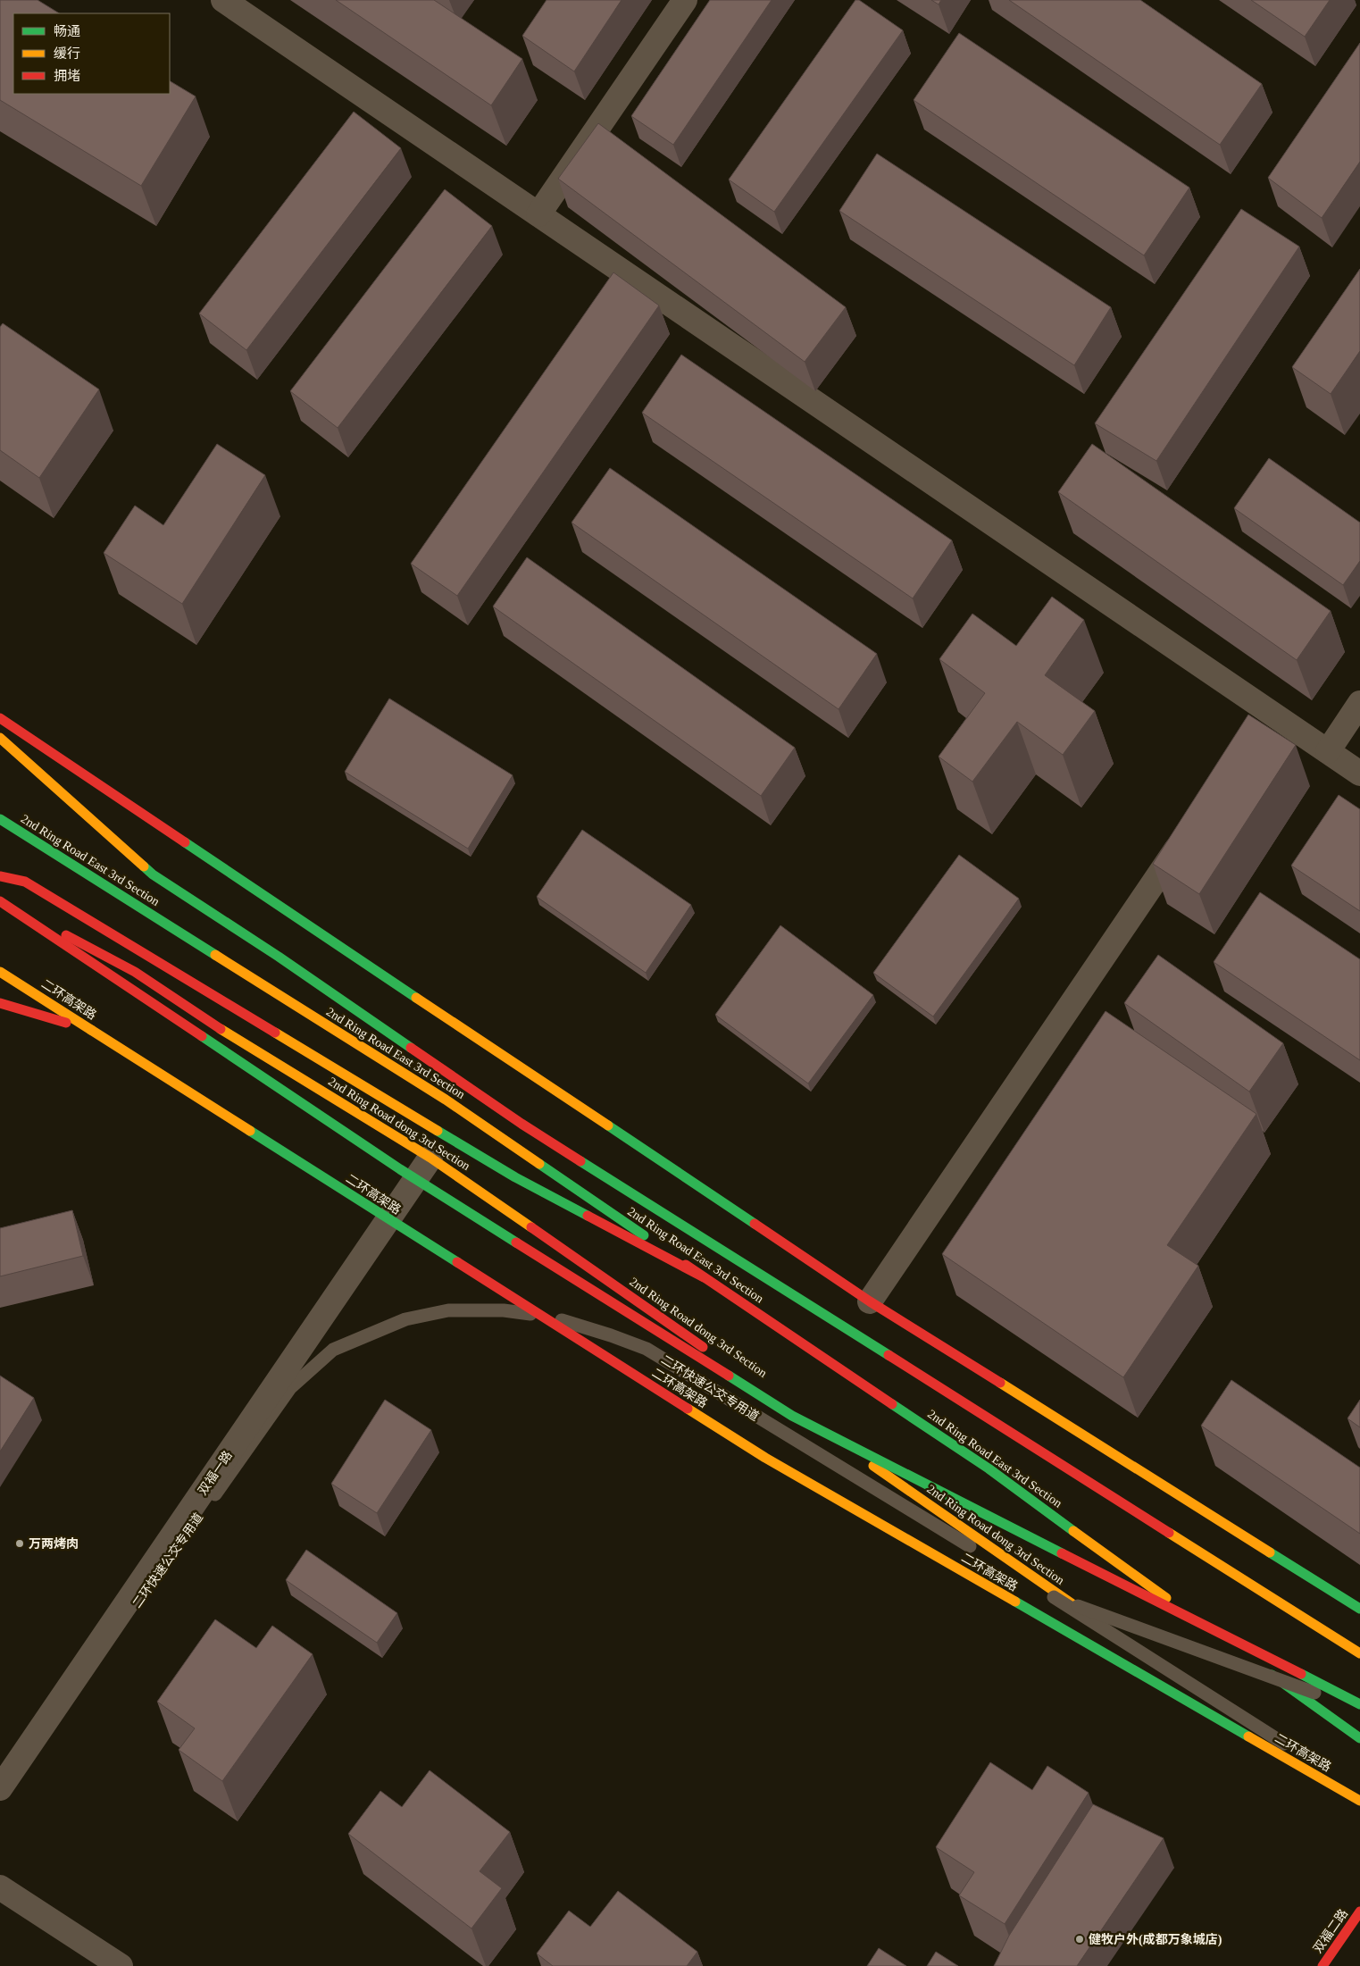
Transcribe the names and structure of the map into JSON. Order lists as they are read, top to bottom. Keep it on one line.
{"streets":{"main road":["2nd Ring Road East 3rd Section","二环高架路","2nd Ring Road dong 3rd Section","双福二路"],"street":["双福一路"],"lane":["二环快速公交专用道"]},"crossings":[["二环高架路","2nd Ring Road dong 3rd Section"],["2nd Ring Road dong 3rd Section","双福一路"]],"places":["万两烤肉","健牧户外(成都万象城店)"],"legend":["畅通","缓行","拥堵"]}
